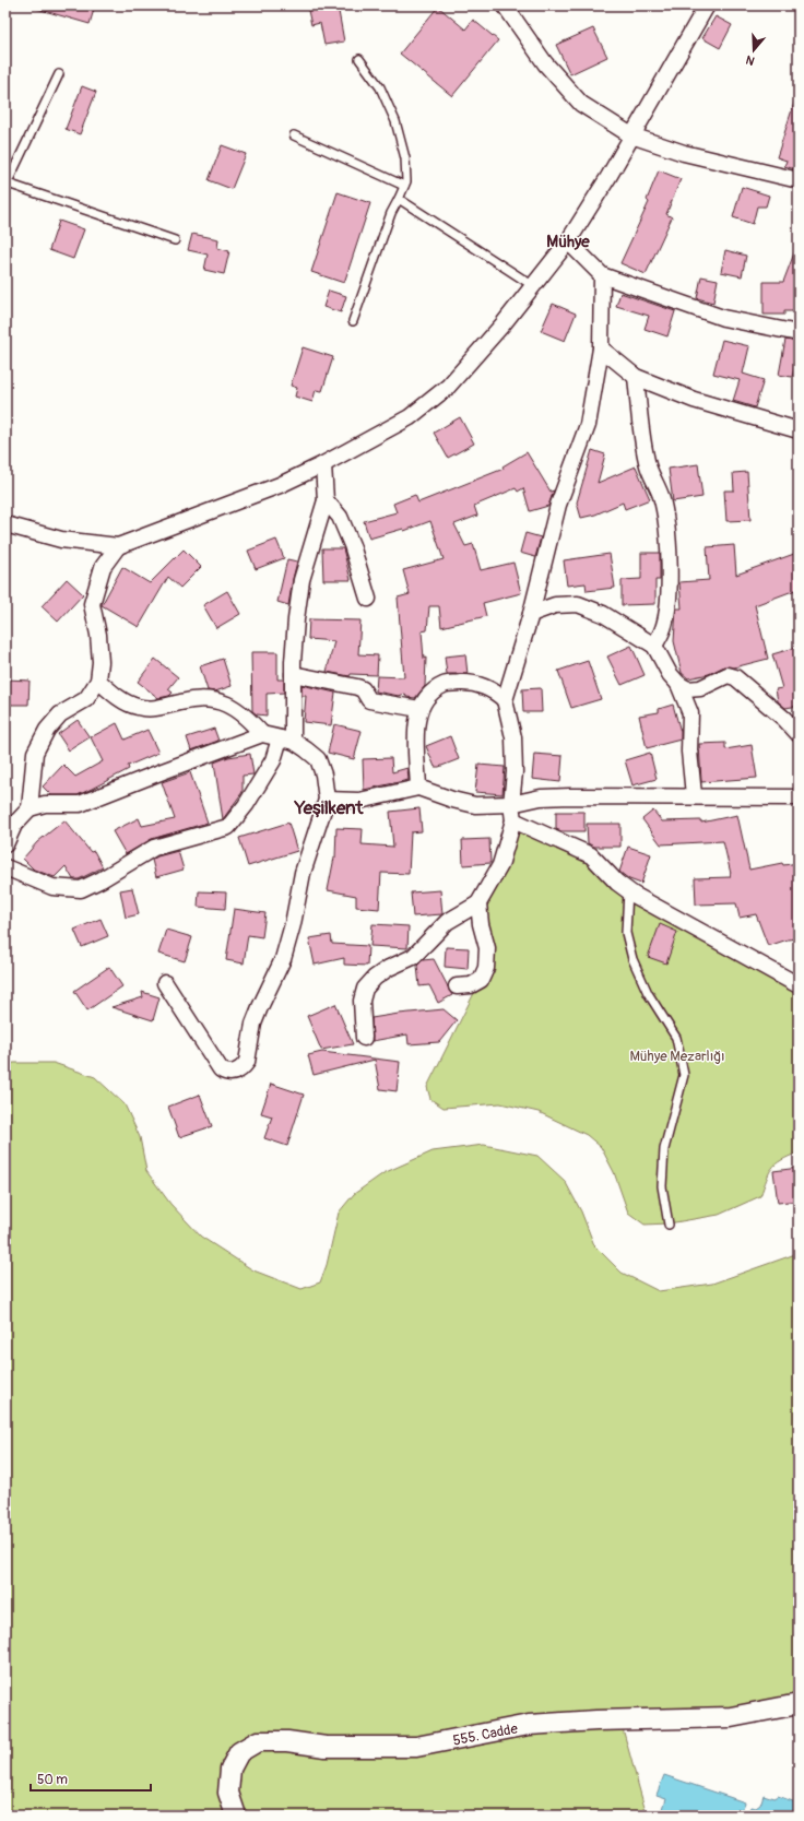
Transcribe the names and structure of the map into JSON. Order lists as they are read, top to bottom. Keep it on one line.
{"streets":{"street":["555. Cadde"]},"districts":["Mühye","Yeşilkent"],"parks":["Mühye Mezarlığı"],"scale_bar":"50 m","north":"bottom"}
